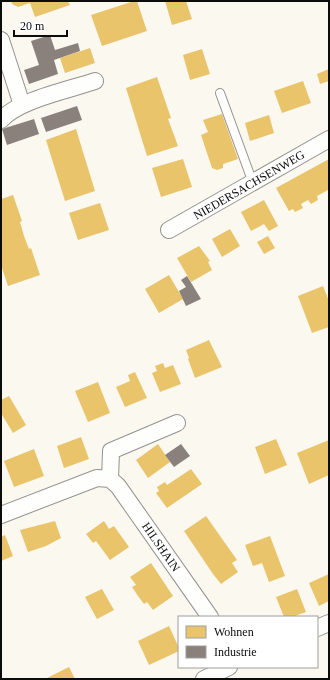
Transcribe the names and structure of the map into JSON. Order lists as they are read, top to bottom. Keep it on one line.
{"streets":{"street":["NIEDERSACHSENWEG","HILSHAIN"]},"legend":["Wohnen","Industrie"],"scale_bar":"20 m"}
